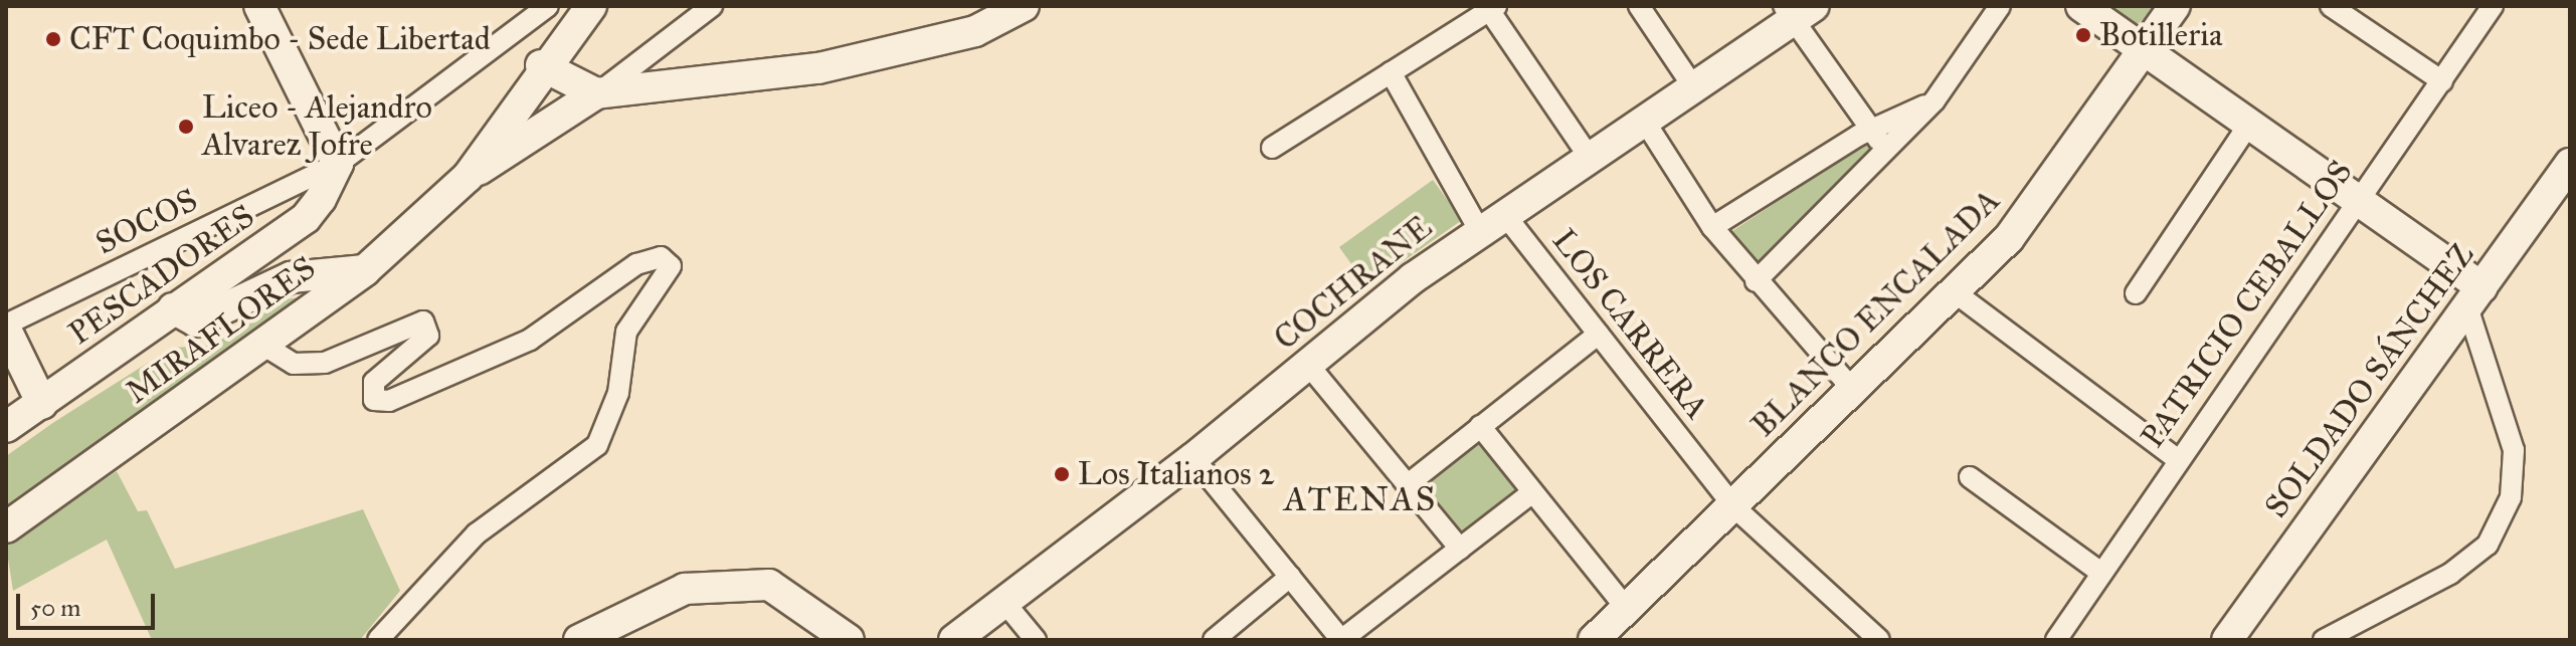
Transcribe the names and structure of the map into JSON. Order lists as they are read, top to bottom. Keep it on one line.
{"streets":{"street":["SOCOS","PESCADORES","COCHRANE","PATRICIO CEBALLOS","BLANCO ENCALADA","LOS CARRERA","MIRAFLORES","SOLDADO SÁNCHEZ"]},"crossings":[["SOCOS","PESCADORES"],["COCHRANE","LOS CARRERA"],["BLANCO ENCALADA","LOS CARRERA"]],"districts":["ATENAS"],"places":["Botilleria","CFT Coquimbo - Sede Libertad","Liceo - Alejandro Alvarez Jofre","Los Italianos 2"],"scale_bar":"50 m"}
